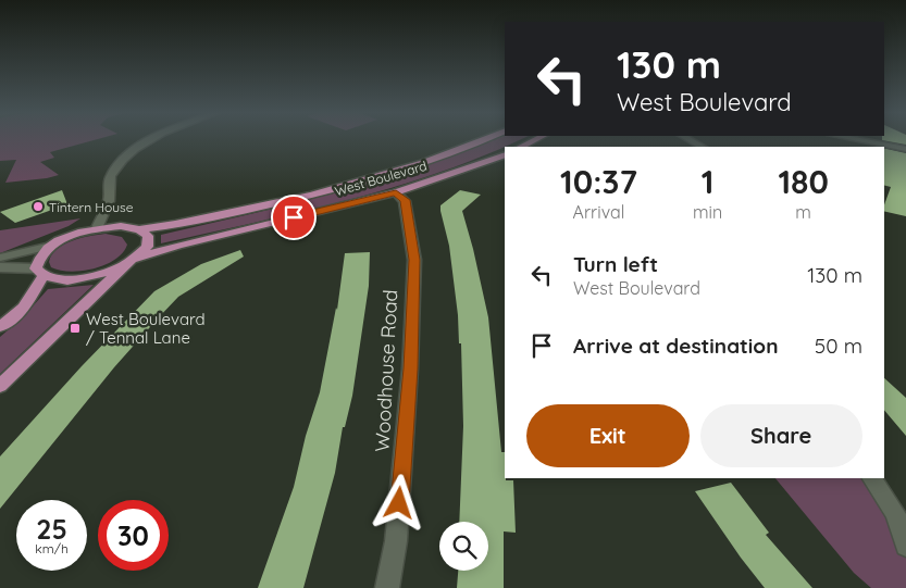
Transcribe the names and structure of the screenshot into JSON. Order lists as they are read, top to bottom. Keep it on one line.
{"streets":{"main road":["West Boulevard"],"street":["Woodhouse Road"]},"crossings":[["West Boulevard","Woodhouse Road"]],"places":{"other":["Tintern House"],"transit":["West Boulevard / Tennal Lane"]},"page":{"turn":["130 m","West Boulevard"],"eta":["10:37","Arrival","1","min","180","m"],"list":[{"name":"Turn left","note":"West Boulevard","value":"130 m"},{"name":"Arrive at destination","value":"50 m"}],"buttons":["Exit","Share"],"speed":"25 km/h","limit":"30"}}
